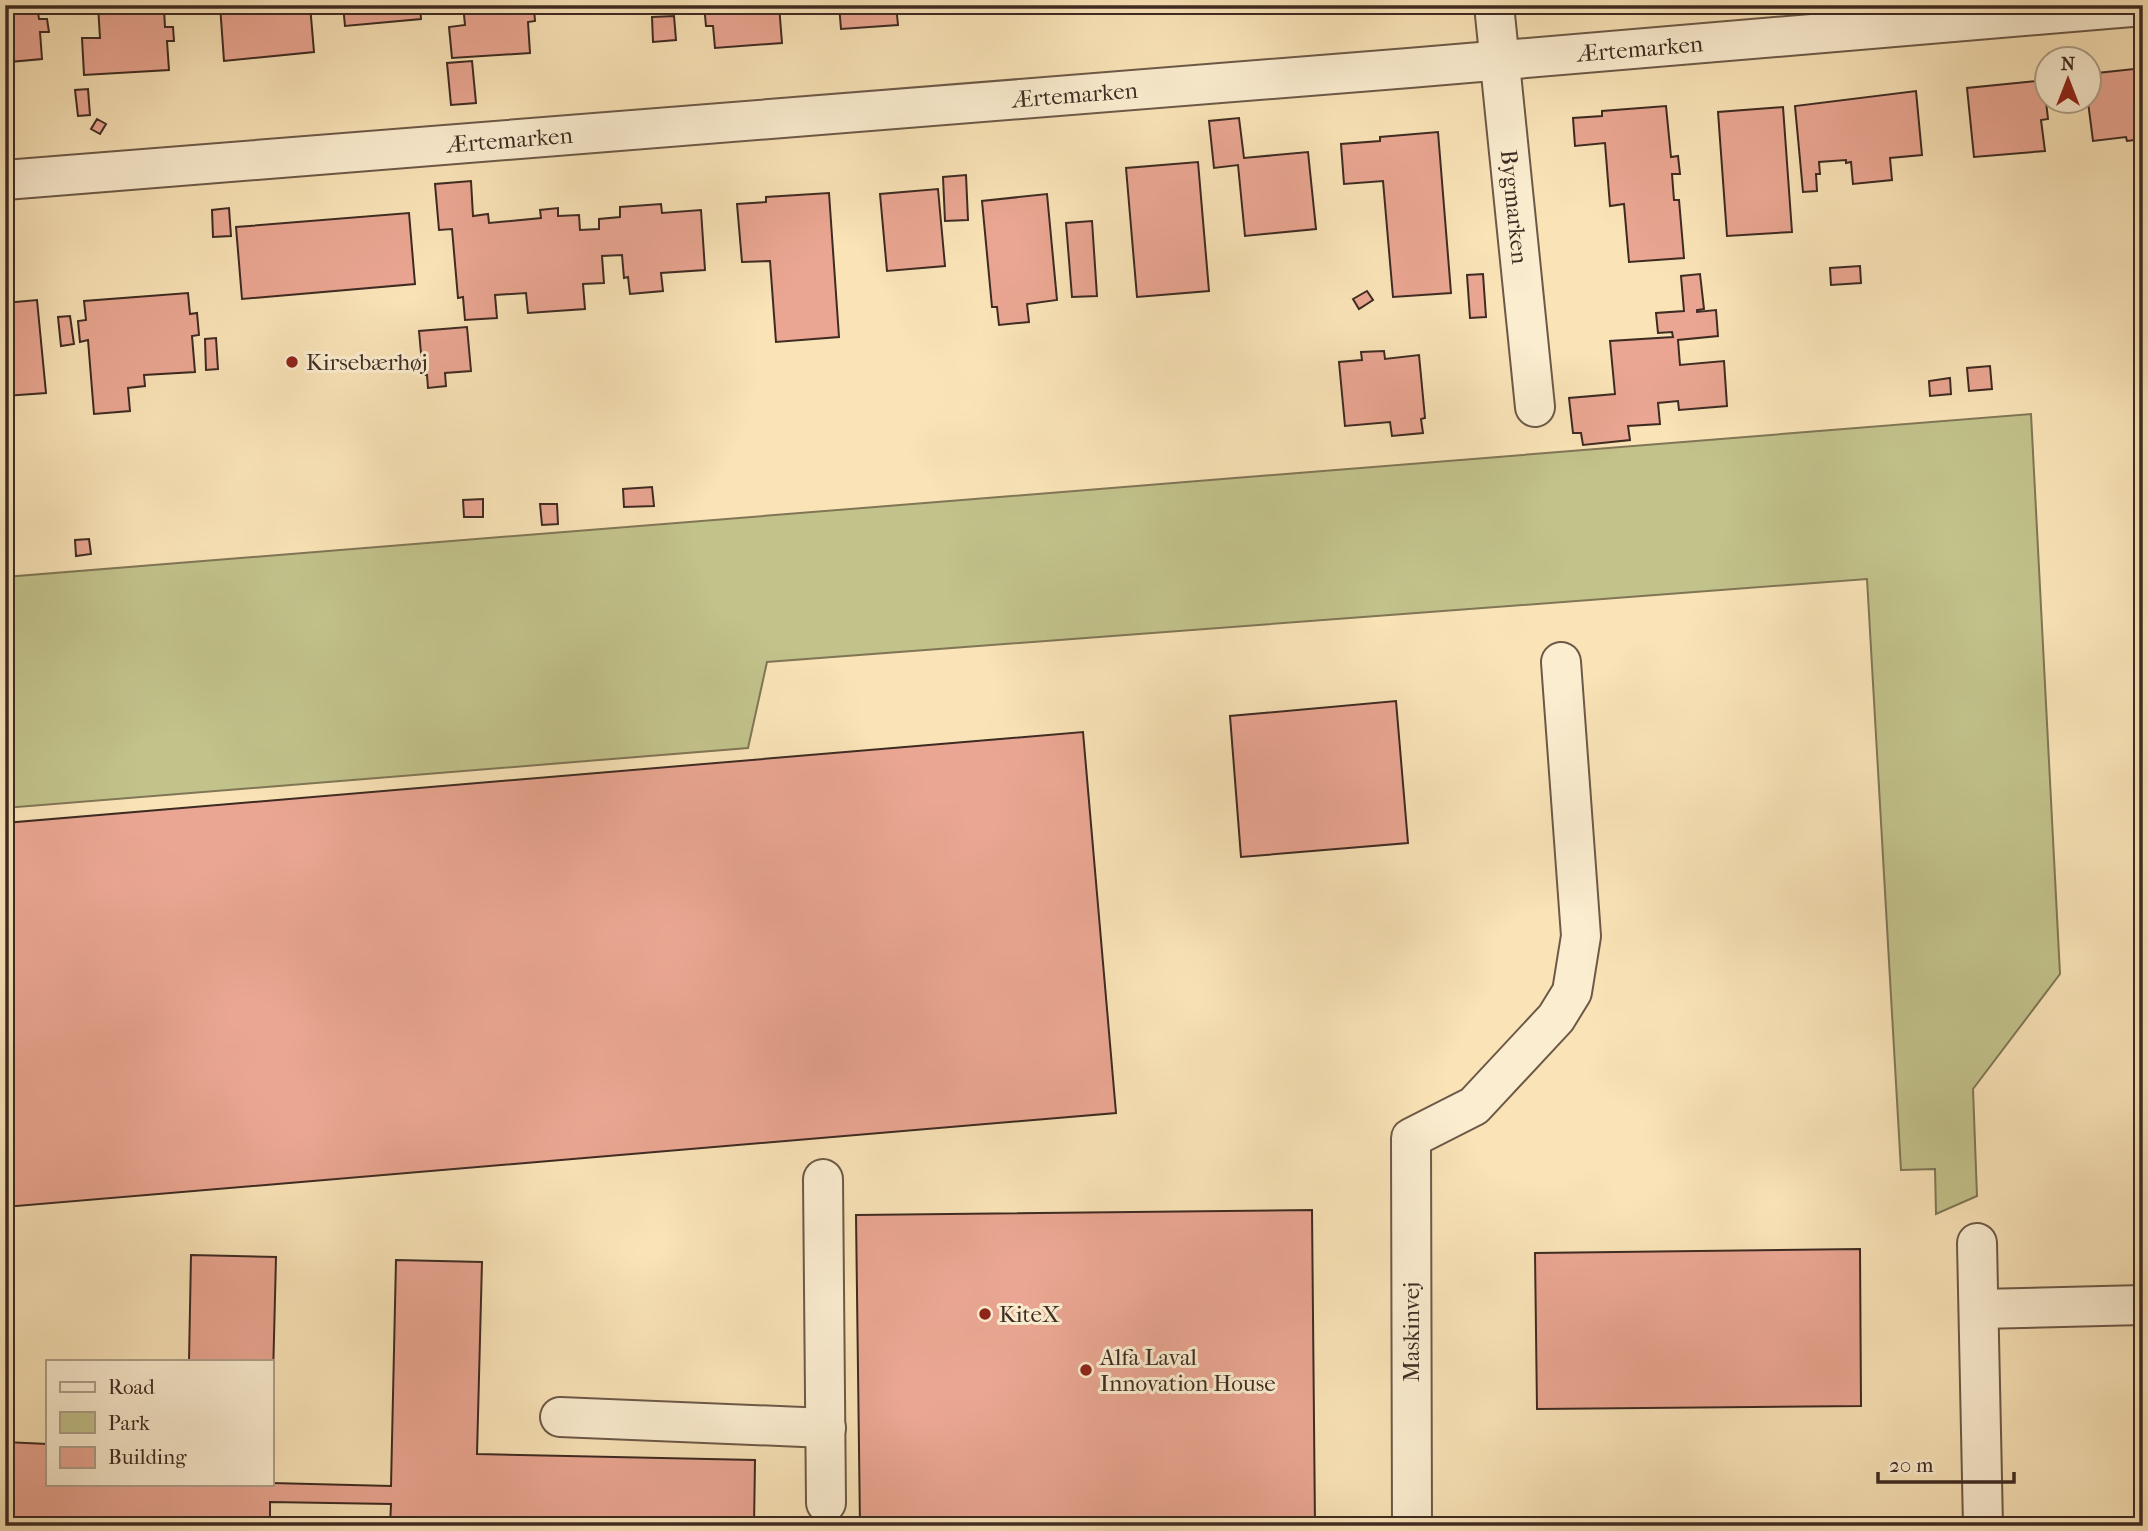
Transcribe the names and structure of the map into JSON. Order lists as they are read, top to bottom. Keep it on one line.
{"streets":{"street":["Ærtemarken","Bygmarken","Maskinvej"]},"crossings":[["Ærtemarken","Bygmarken"]],"places":["Kirsebærhøj","KiteX","Alfa Laval Innovation House"],"legend":["Road","Park","Building"],"scale_bar":"20 m","north":"top"}
